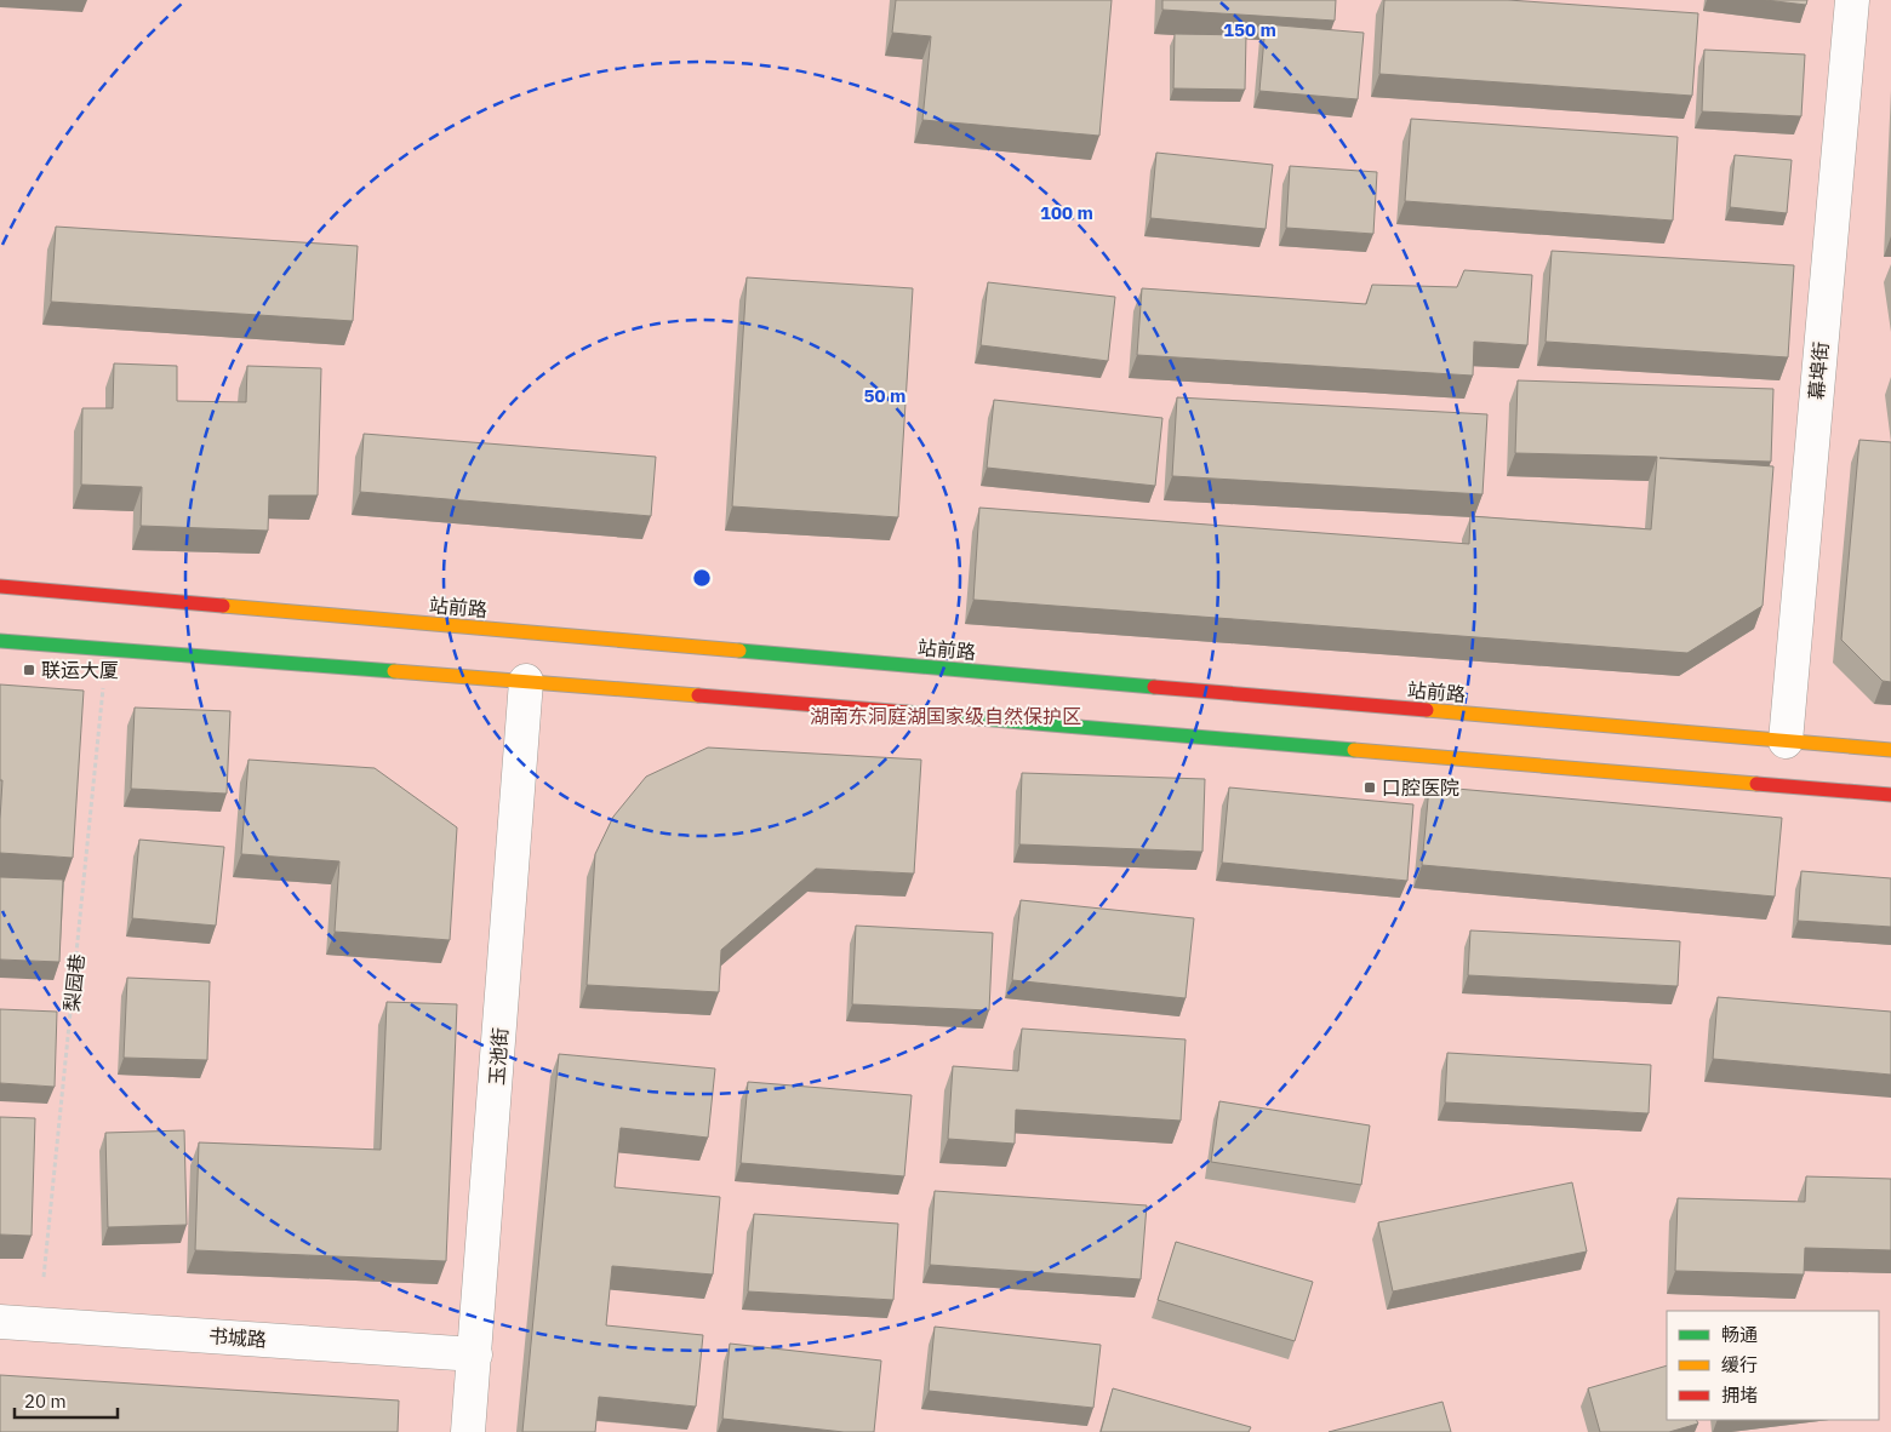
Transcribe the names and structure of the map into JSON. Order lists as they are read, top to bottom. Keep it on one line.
{"streets":{"main road":["站前路"],"street":["幕埠街","玉池街","书城路"],"path":["梨园巷"]},"crossings":[["幕埠街","站前路"],["玉池街","书城路"]],"parks":["湖南东洞庭湖国家级自然保护区"],"places":{"transit":["联运大厦","口腔医院"]},"legend":["畅通","缓行","拥堵"],"scale_bar":"20 m","rings":["150 m","100 m","50 m"]}
